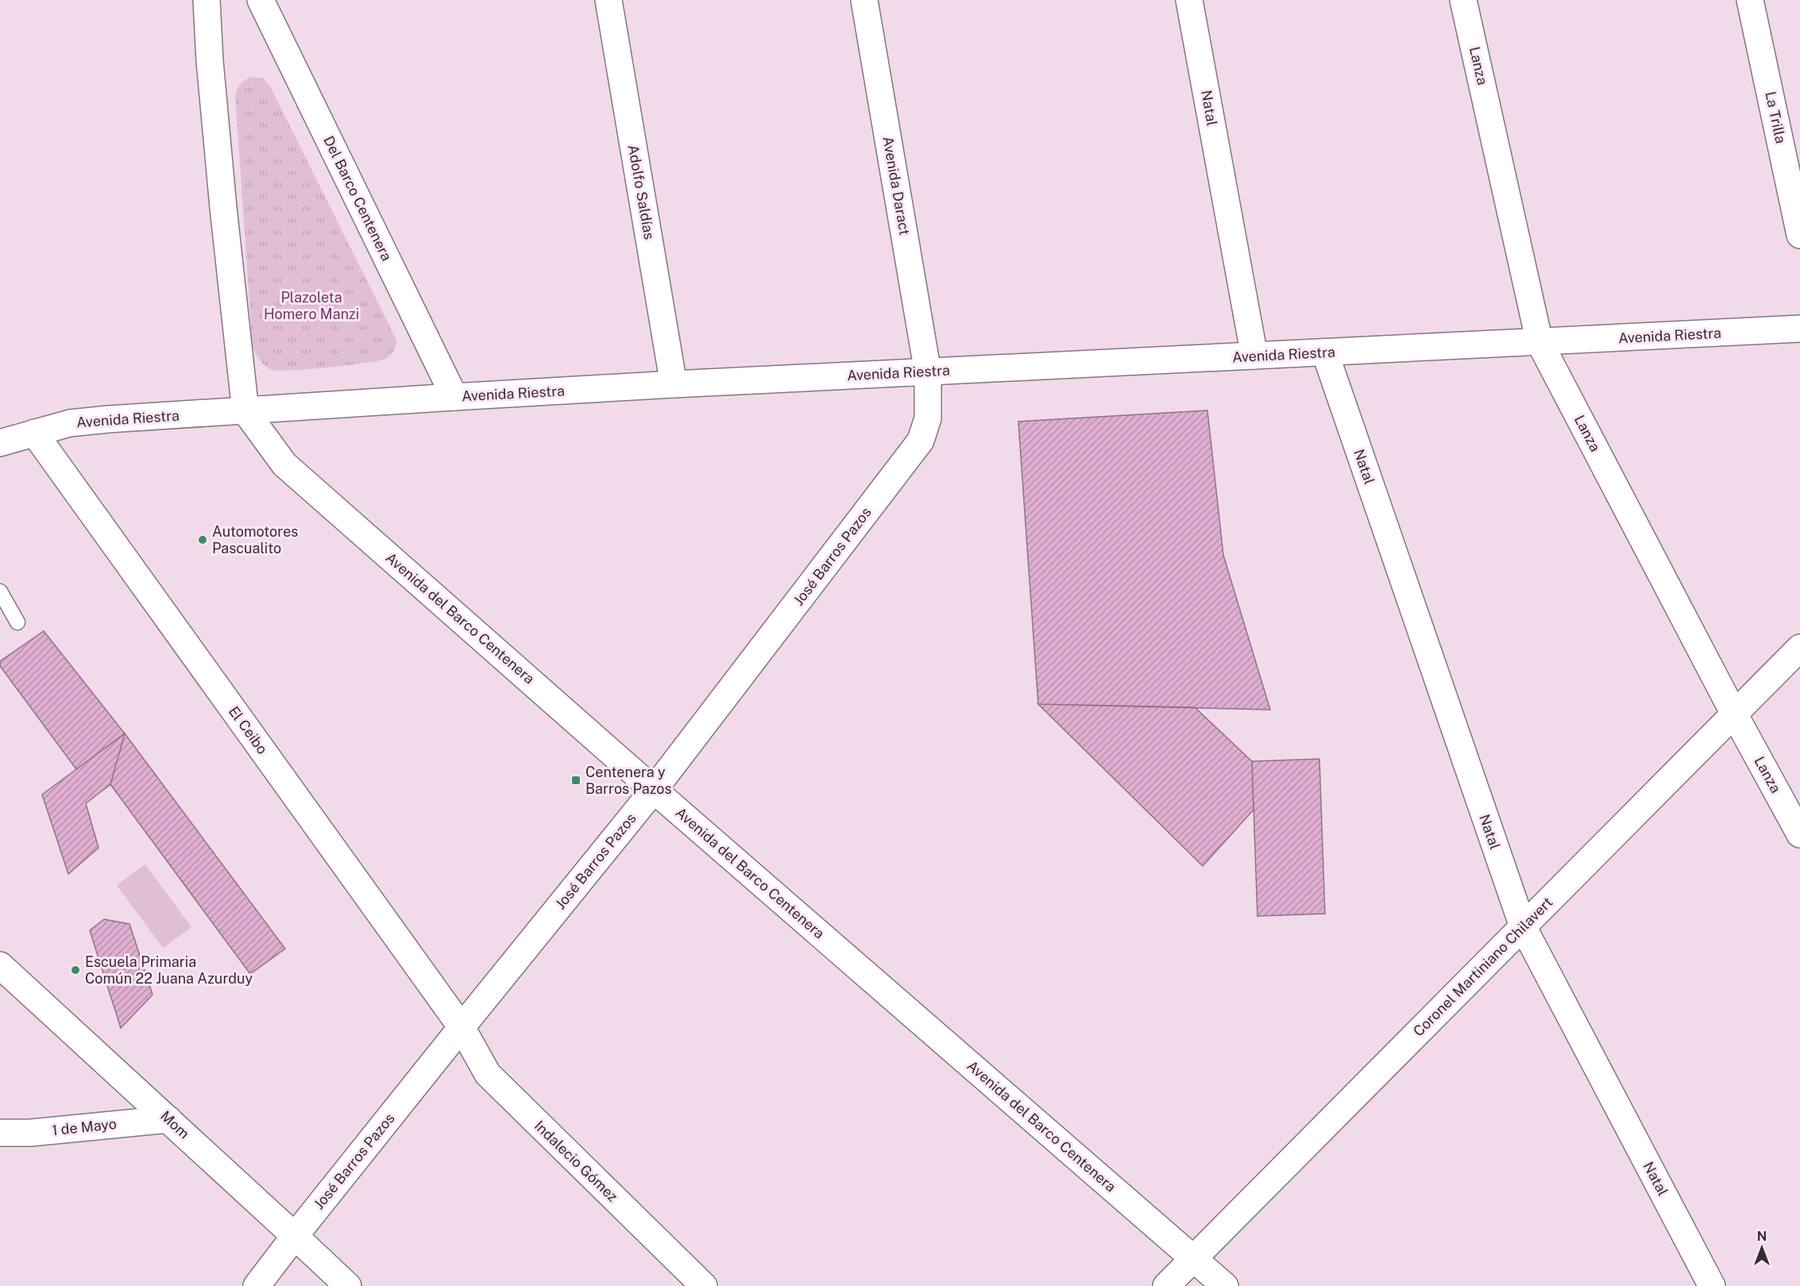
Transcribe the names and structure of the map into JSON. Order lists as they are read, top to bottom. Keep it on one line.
{"streets":{"street":["Lanza","Natal","La Trilla","Avenida Daract","Adolfo Saldías","Del Barco Centenera","Avenida Riestra","José Barros Pazos","Avenida del Barco Centenera","El Ceibo","Coronel Martiniano Chilavert","Mom","1 de Mayo","Indalecio Gómez"]},"crossings":[["Lanza","Avenida Riestra"],["Lanza","Coronel Martiniano Chilavert"],["Natal","Avenida Riestra"],["Natal","Coronel Martiniano Chilavert"],["Avenida Daract","Avenida Riestra"],["Avenida Daract","José Barros Pazos"],["Adolfo Saldías","Avenida Riestra"],["Del Barco Centenera","Avenida Riestra"],["Avenida Riestra","José Barros Pazos"],["Avenida Riestra","Avenida del Barco Centenera"],["Avenida Riestra","El Ceibo"],["José Barros Pazos","Avenida del Barco Centenera"],["José Barros Pazos","El Ceibo"],["José Barros Pazos","Mom"],["José Barros Pazos","Indalecio Gómez"],["Avenida del Barco Centenera","Coronel Martiniano Chilavert"],["El Ceibo","Indalecio Gómez"],["Mom","1 de Mayo"]],"parks":["Plazoleta Homero Manzi"],"places":{"other":["Automotores Pascualito","Escuela Primaria Común 22 Juana Azurduy"],"transit":["Centenera y Barros Pazos"]},"north":"top"}
